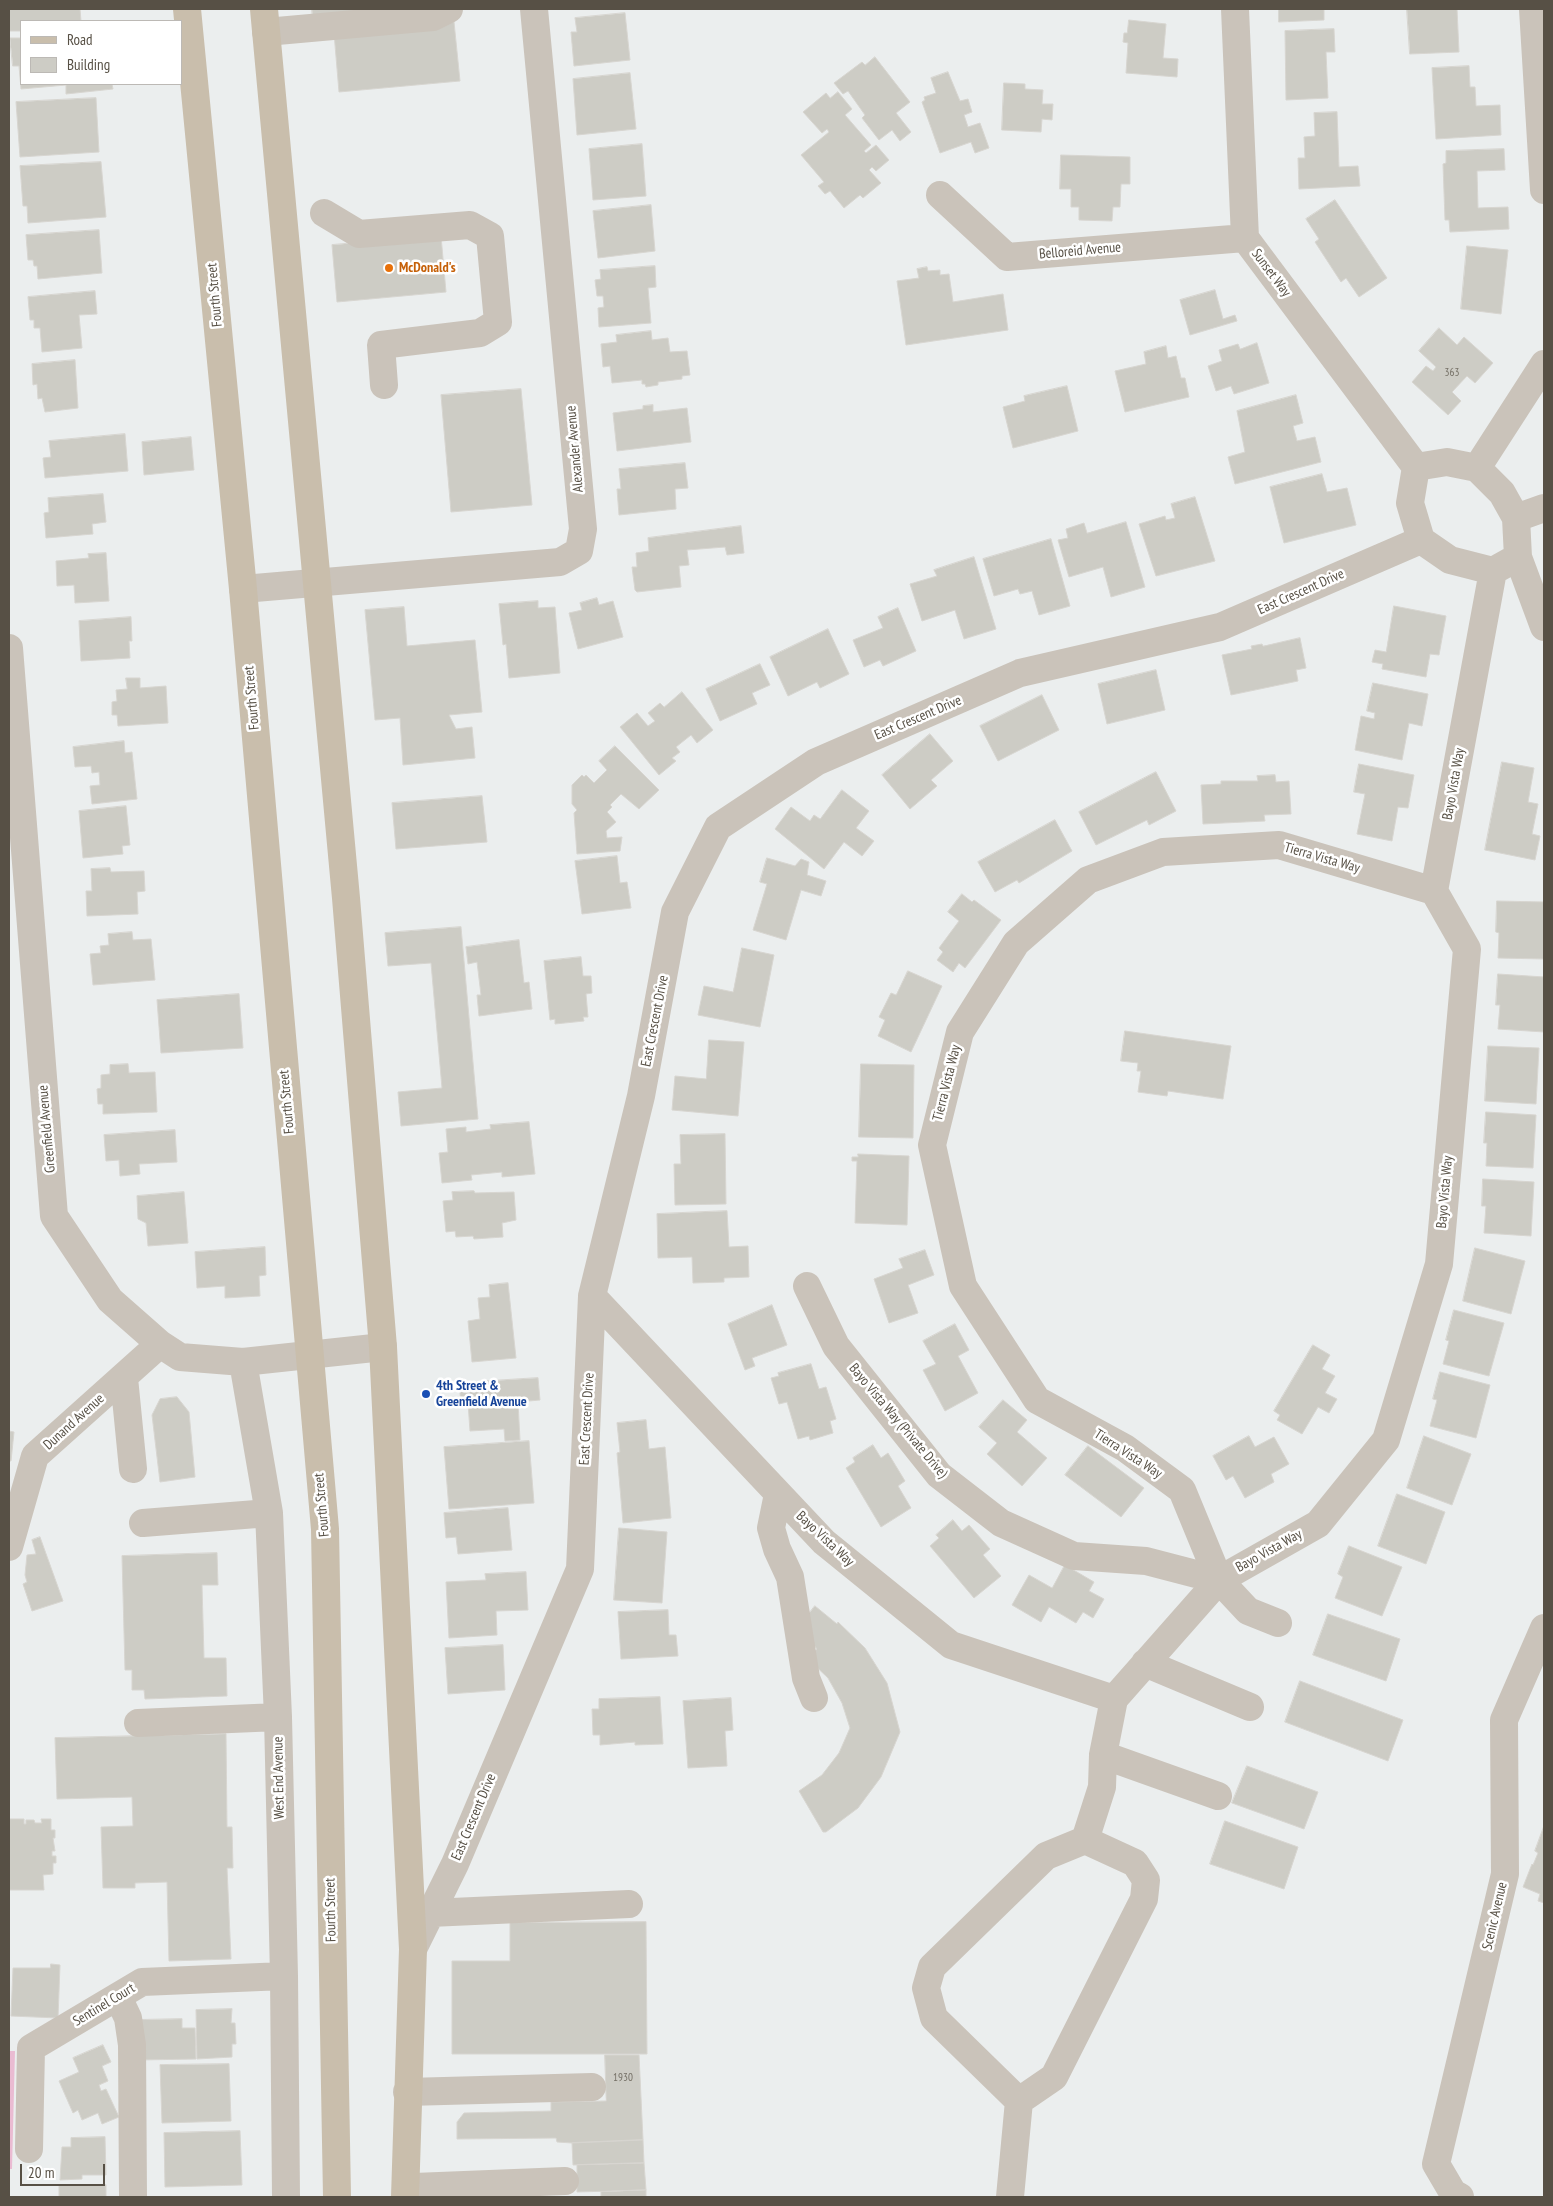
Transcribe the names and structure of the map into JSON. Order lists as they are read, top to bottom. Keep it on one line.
{"streets":{"main road":["Fourth Street"],"street":["Belloreid Avenue","Sunset Way","Alexander Avenue","East Crescent Drive","Bayo Vista Way","Tierra Vista Way","Greenfield Avenue","Bayo Vista Way (Private Drive)","Dunand Avenue","West End Avenue","Scenic Avenue","Sentinel Court"]},"crossings":[["Belloreid Avenue","Sunset Way"],["Sunset Way","East Crescent Drive"],["Sunset Way","Bayo Vista Way"],["Fourth Street","Alexander Avenue"],["Fourth Street","Greenfield Avenue"],["East Crescent Drive","Bayo Vista Way"],["Bayo Vista Way","Tierra Vista Way"],["Bayo Vista Way","Bayo Vista Way (Private Drive)"],["Tierra Vista Way","Bayo Vista Way (Private Drive)"],["Greenfield Avenue","Dunand Avenue"],["Greenfield Avenue","West End Avenue"],["West End Avenue","Sentinel Court"]],"places":["McDonald's","4th Street & Greenfield Avenue"],"house_numbers":["363","1930"],"legend":["Road","Building"],"scale_bar":"20 m"}
